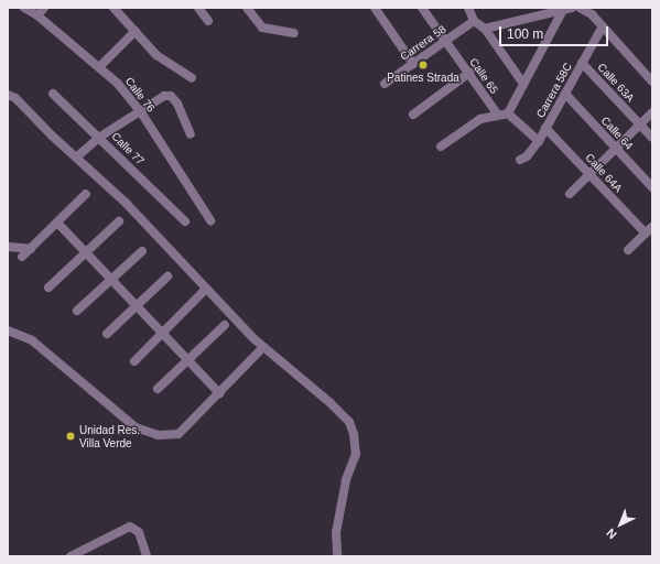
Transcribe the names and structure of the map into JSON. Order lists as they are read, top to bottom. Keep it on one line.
{"streets":{"street":["Carrera 58","Calle 65","Calle 63A","Carrera 58C","Calle 76","Calle 64","Calle 77","Calle 64A"]},"crossings":[["Carrera 58","Calle 65"],["Calle 63A","Carrera 58C"],["Carrera 58C","Calle 64"],["Carrera 58C","Calle 64A"]],"places":["Patines Strada","Unidad Res. Villa Verde"],"scale_bar":"100 m","north":"bottom left"}
